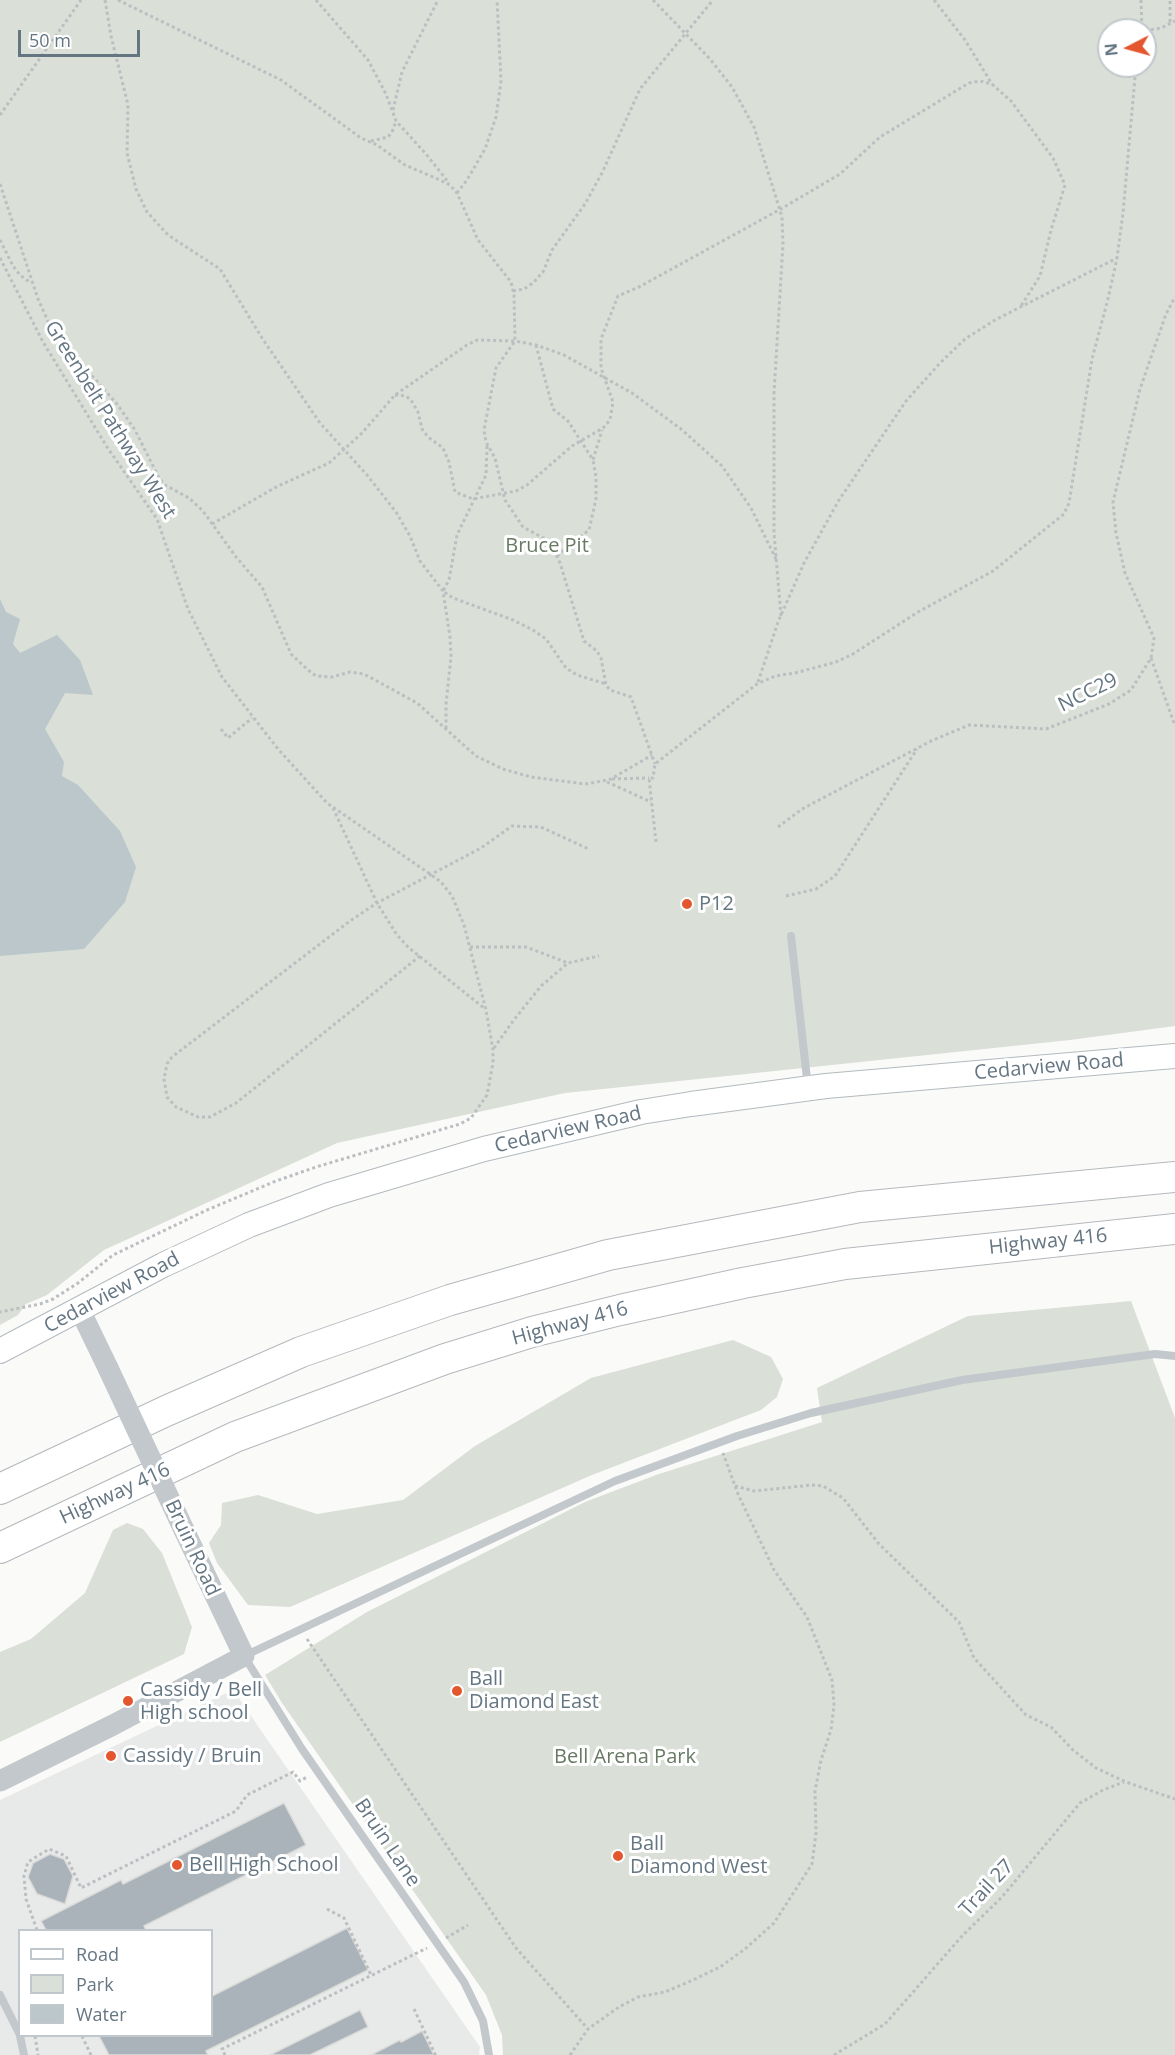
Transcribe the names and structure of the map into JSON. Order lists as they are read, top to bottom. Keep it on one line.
{"streets":{"highway":["Highway 416"],"main road":["Cedarview Road"],"street":["Bruin Road"],"lane":["Bruin Lane"],"path":["Greenbelt Pathway West","NCC29","Trail 27"]},"crossings":[["Cedarview Road","Bruin Road"],["Bruin Road","Bruin Lane"]],"parks":["Bruce Pit","Bell Arena Park"],"places":["P12","Ball Diamond East","Cassidy / Bell High school","Cassidy / Bruin","Ball Diamond West","Bell High School"],"legend":["Road","Park","Water"],"scale_bar":"50 m","north":"left"}
